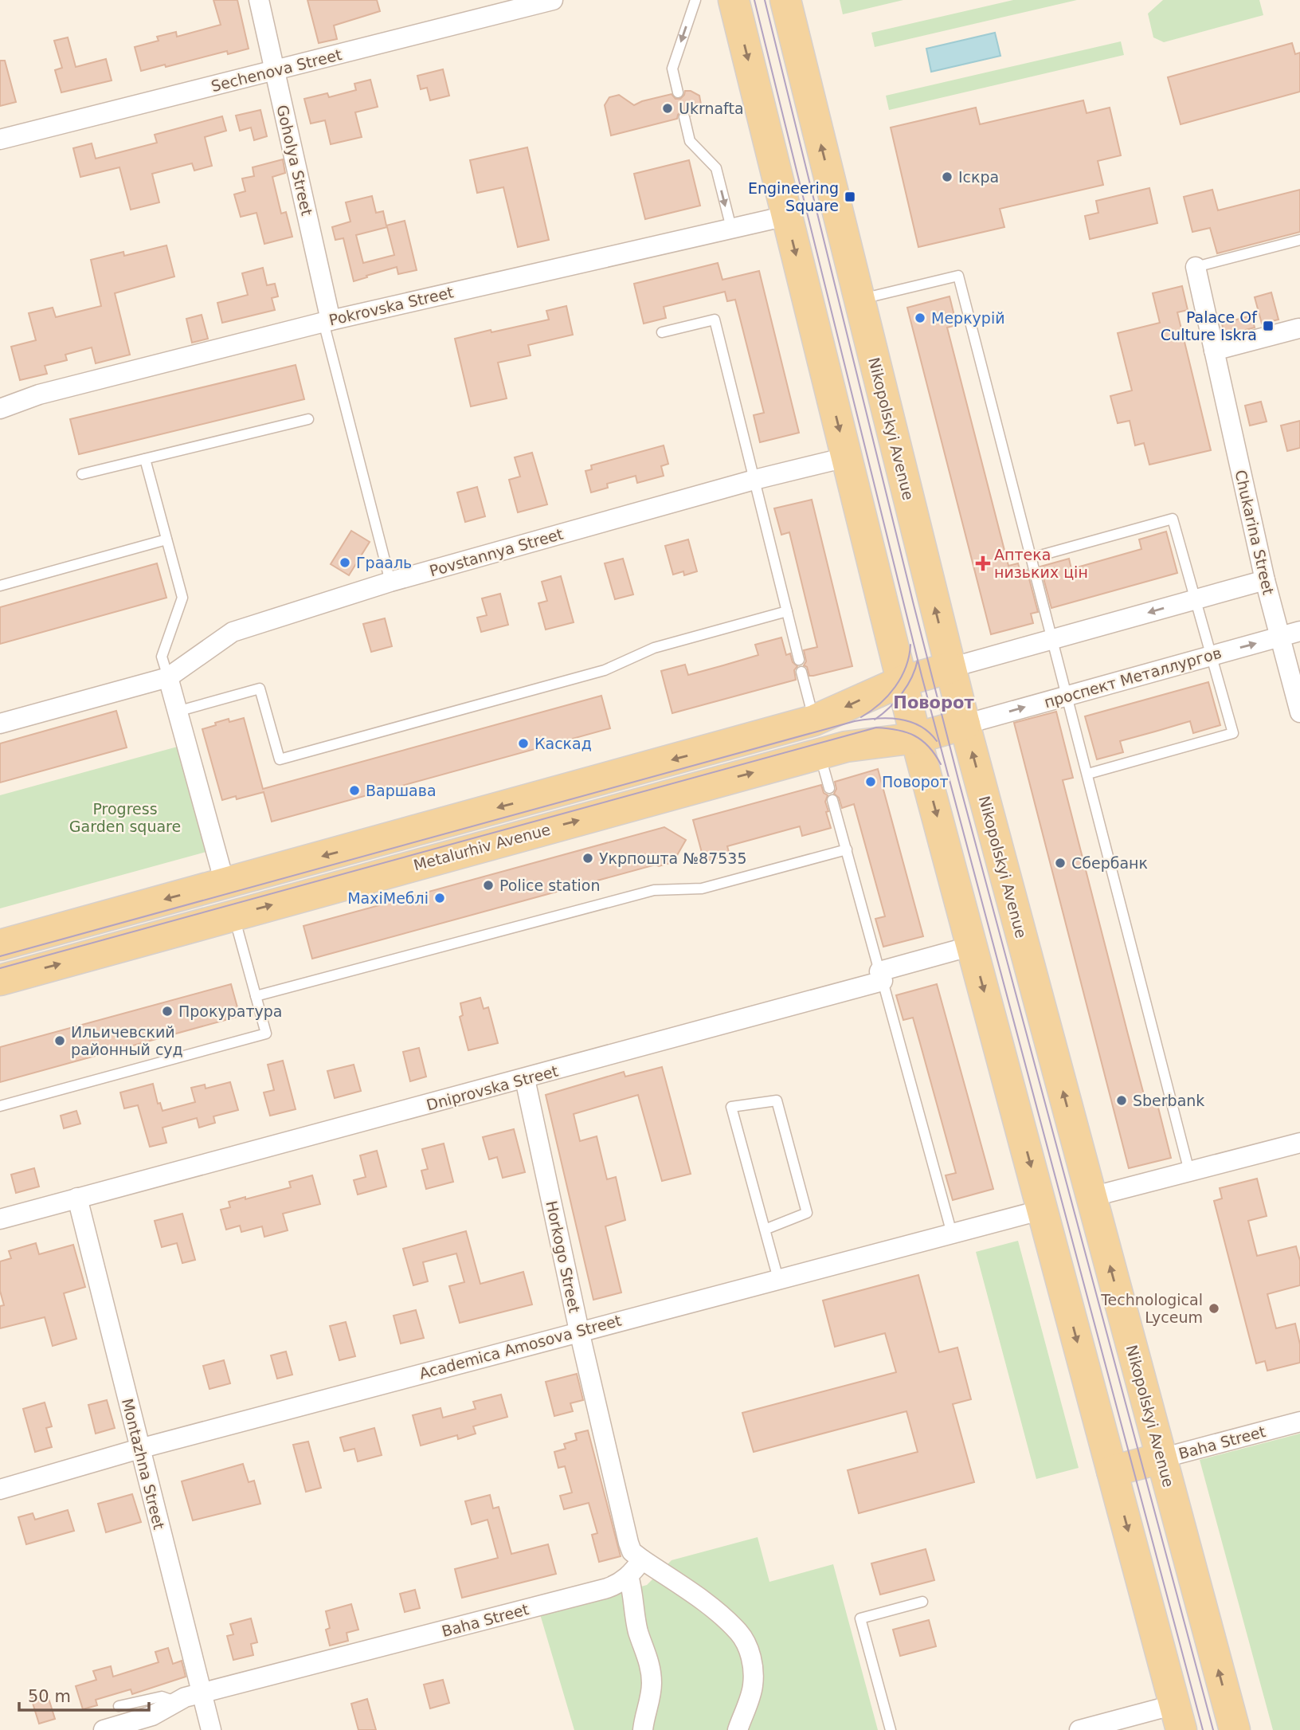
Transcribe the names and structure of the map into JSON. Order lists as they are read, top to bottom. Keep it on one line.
{"streets":{"main road":["Nikopolskyi Avenue","Metalurhiv Avenue","Baha Street"],"street":["Sechenova Street","Goholya Street","Pokrovska Street","Chukarina Street","Povstannya Street","проспект Металлургов","Dniprovska Street","Horkogo Street","Academica Amosova Street","Montazhna Street"]},"crossings":[["Sechenova Street","Goholya Street"],["Goholya Street","Pokrovska Street"],["Nikopolskyi Avenue","проспект Металлургов"],["Nikopolskyi Avenue","Metalurhiv Avenue"],["Nikopolskyi Avenue","Baha Street"],["Chukarina Street","проспект Металлургов"],["проспект Металлургов","Metalurhiv Avenue"],["Dniprovska Street","Horkogo Street"],["Dniprovska Street","Montazhna Street"],["Horkogo Street","Academica Amosova Street"],["Horkogo Street","Baha Street"],["Academica Amosova Street","Montazhna Street"],["Baha Street","Montazhna Street"]],"districts":["Поворот"],"parks":["Progress Garden square"],"places":{"other":["Ukrnafta","Іскра","Меркурій","Грааль","Каскад","Поворот","Варшава","Укрпошта №87535","Сбербанк","Police station","MaxiМеблі","Прокуратура","Ильичевский районный суд","Sberbank","Technological Lyceum"],"transit":["Engineering Square","Palace Of Culture Iskra"],"health":["Аптека низьких цін"]},"scale_bar":"50 m"}
